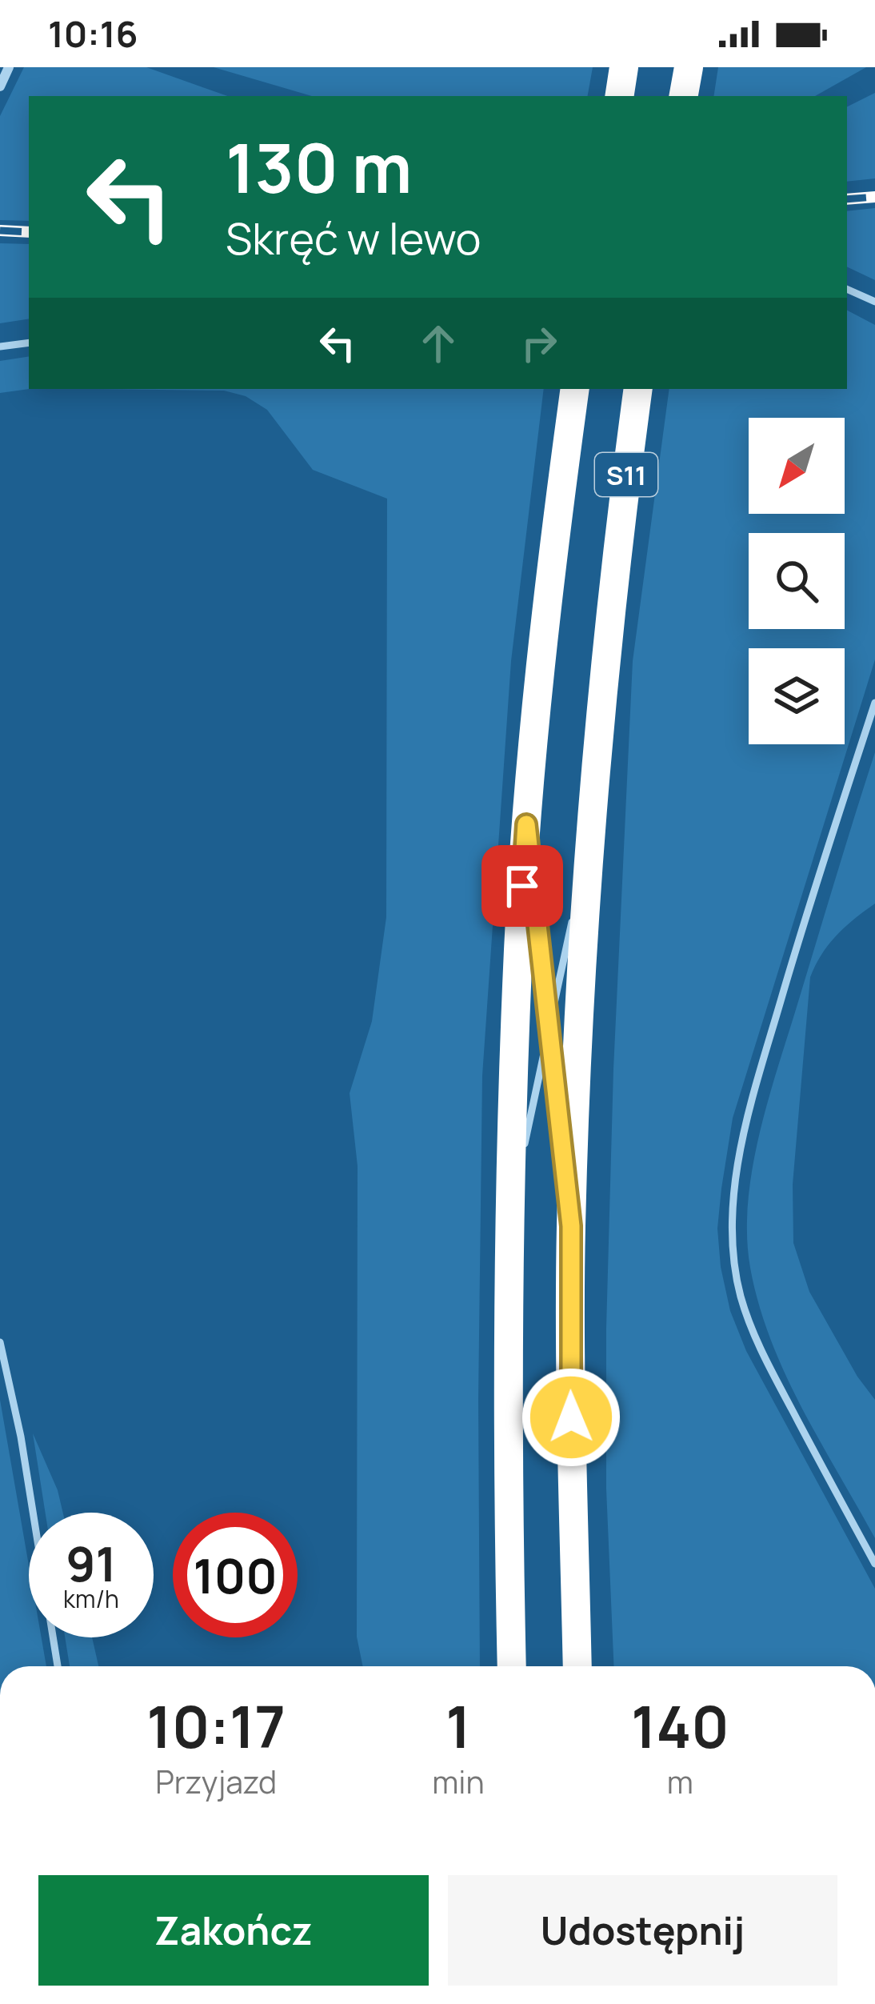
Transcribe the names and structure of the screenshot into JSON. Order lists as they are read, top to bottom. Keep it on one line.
{"streets":{"highway":["S11"]},"north":"bottom left","page":{"status":"10:16","turn":["130 m","Skręć w lewo"],"speed":"91 km/h","limit":"100","eta":["10:17","Przyjazd","1","min","140","m"],"buttons":["Zakończ","Udostępnij"]}}
